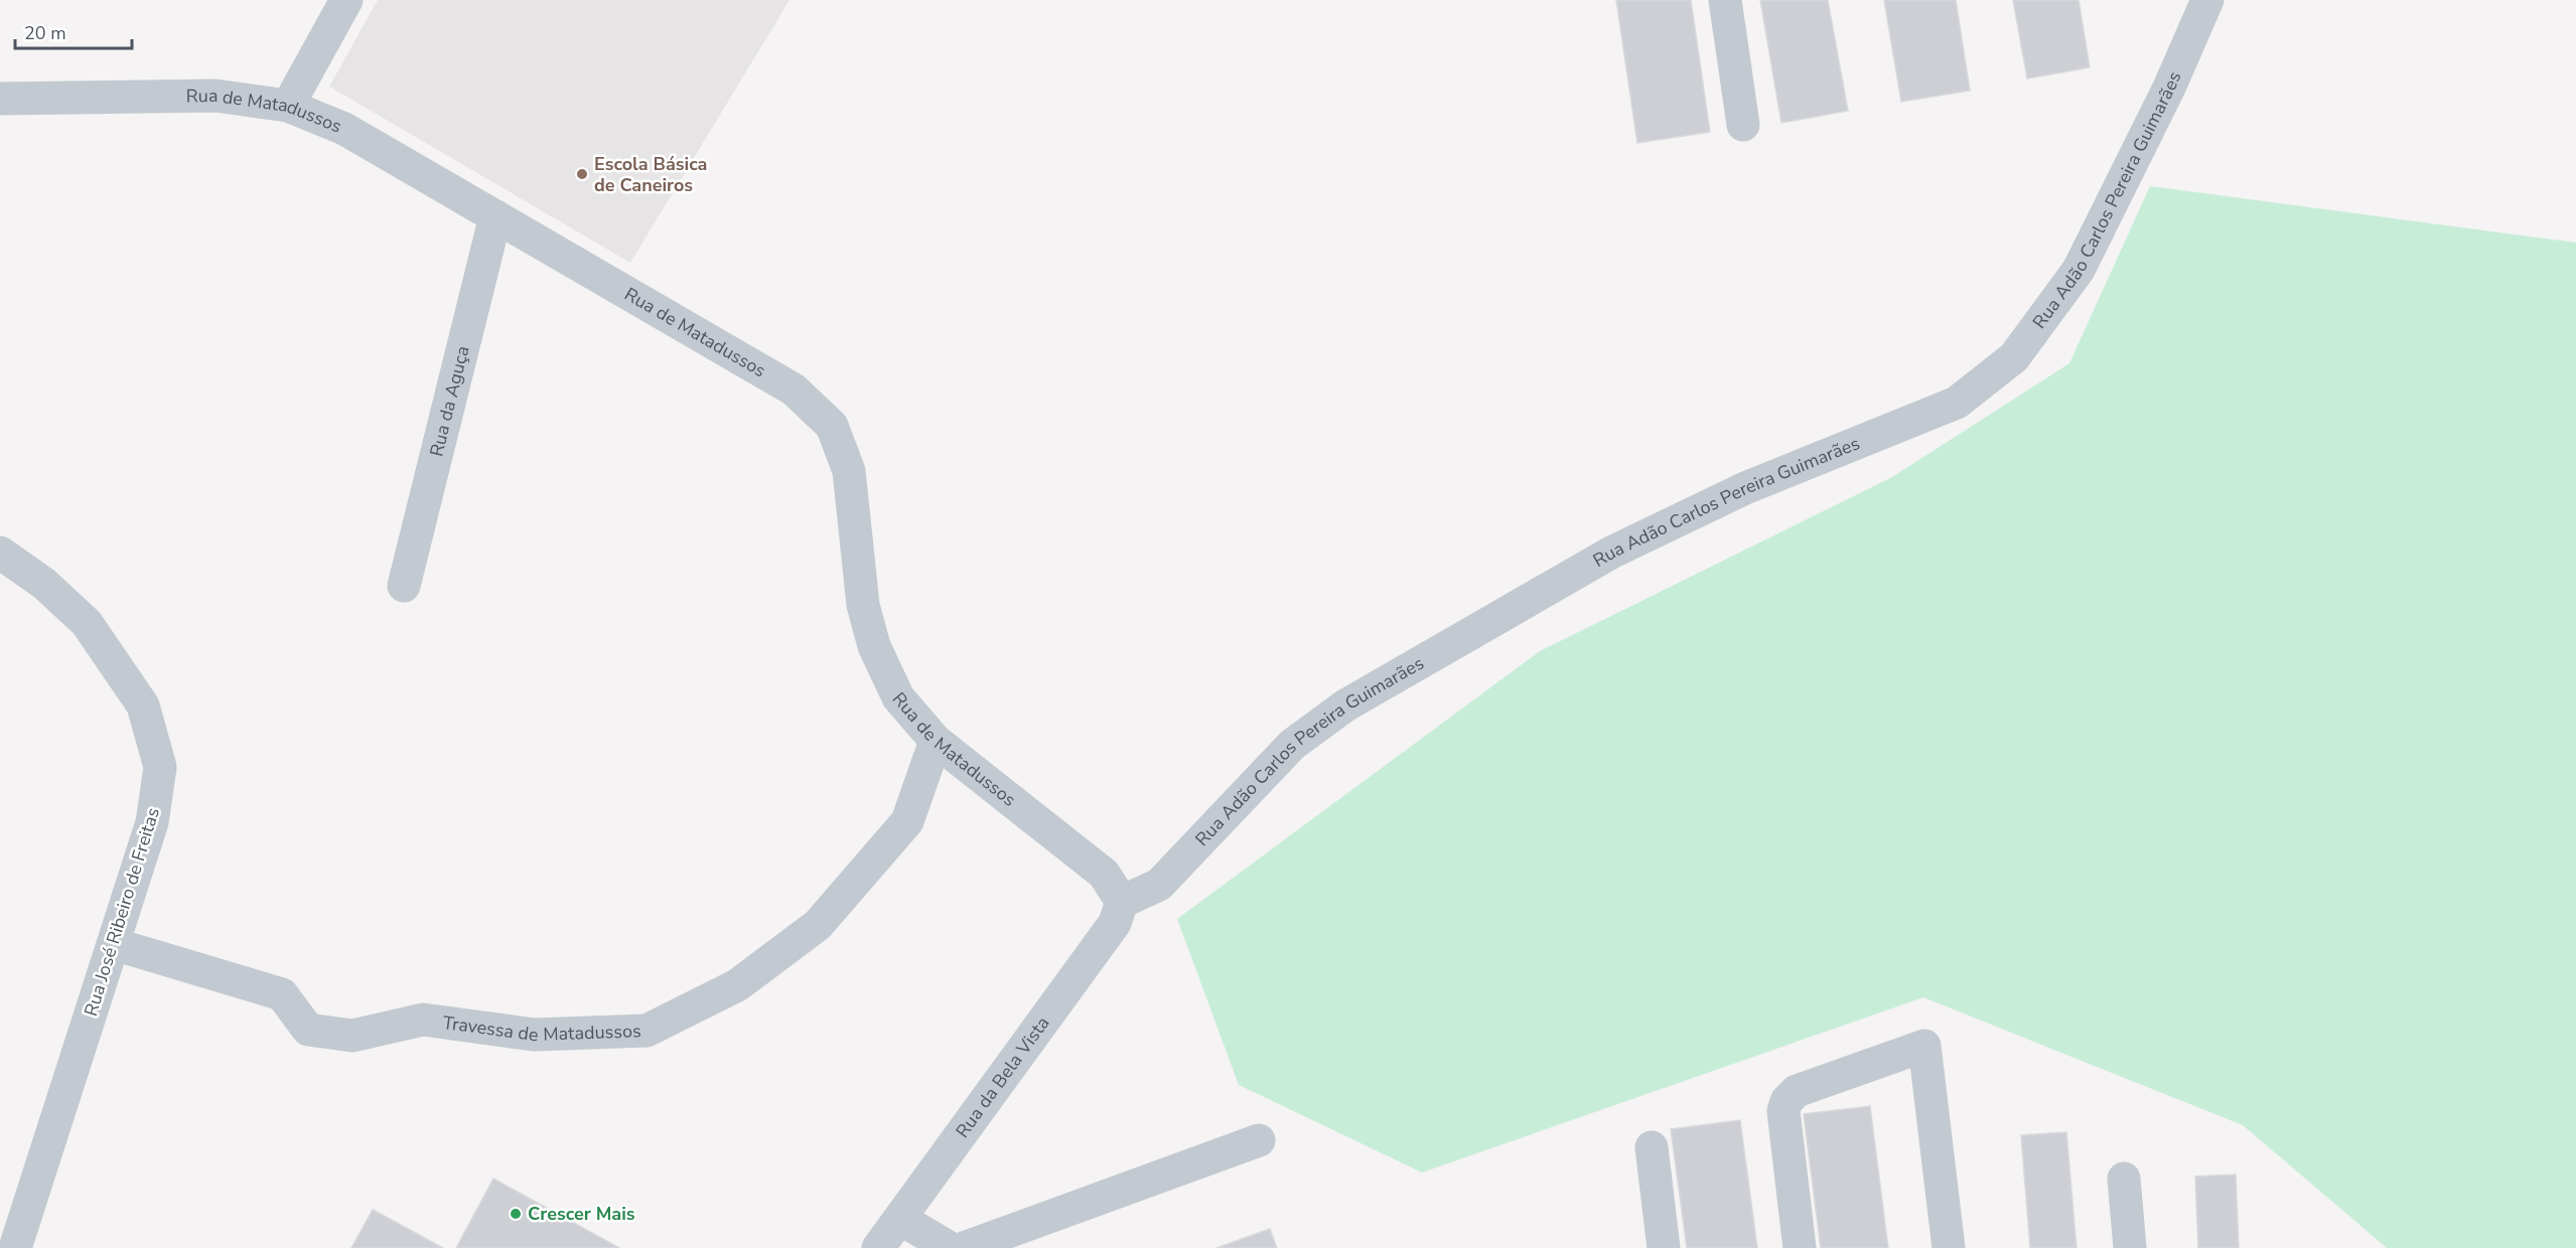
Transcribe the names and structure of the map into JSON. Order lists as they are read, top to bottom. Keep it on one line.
{"streets":{"street":["Rua de Matadussos","Rua Adão Carlos Pereira Guimarães","Rua da Aguça","Rua José Ribeiro de Freitas","Travessa de Matadussos","Rua da Bela Vista"]},"crossings":[["Rua de Matadussos","Rua Adão Carlos Pereira Guimarães"],["Rua de Matadussos","Rua da Aguça"],["Rua de Matadussos","Travessa de Matadussos"],["Rua de Matadussos","Rua da Bela Vista"],["Rua Adão Carlos Pereira Guimarães","Rua da Bela Vista"],["Rua José Ribeiro de Freitas","Travessa de Matadussos"]],"places":["Escola Básica de Caneiros","Crescer Mais"],"scale_bar":"20 m"}
